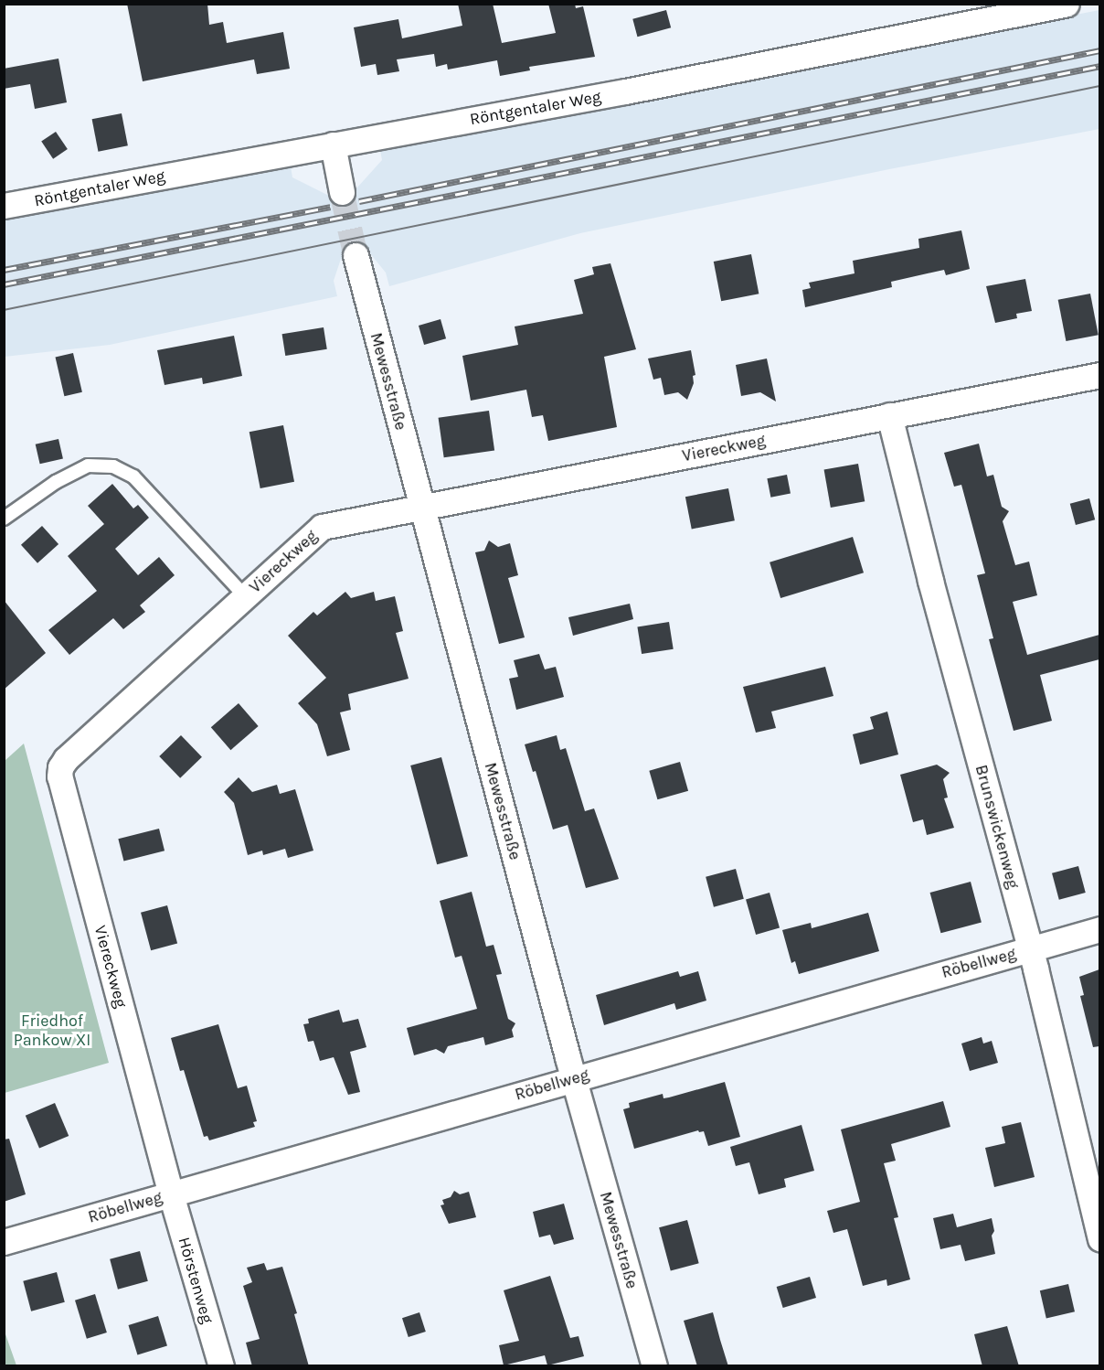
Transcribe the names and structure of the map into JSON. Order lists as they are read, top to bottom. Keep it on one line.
{"streets":{"street":["Röntgentaler Weg","Mewesstraße","Viereckweg","Brunswickenweg","Röbellweg","Hörstenweg"]},"crossings":[["Mewesstraße","Viereckweg"],["Mewesstraße","Röbellweg"],["Viereckweg","Brunswickenweg"],["Viereckweg","Röbellweg"],["Viereckweg","Hörstenweg"],["Brunswickenweg","Röbellweg"],["Röbellweg","Hörstenweg"]],"parks":["Friedhof Pankow XI"]}
